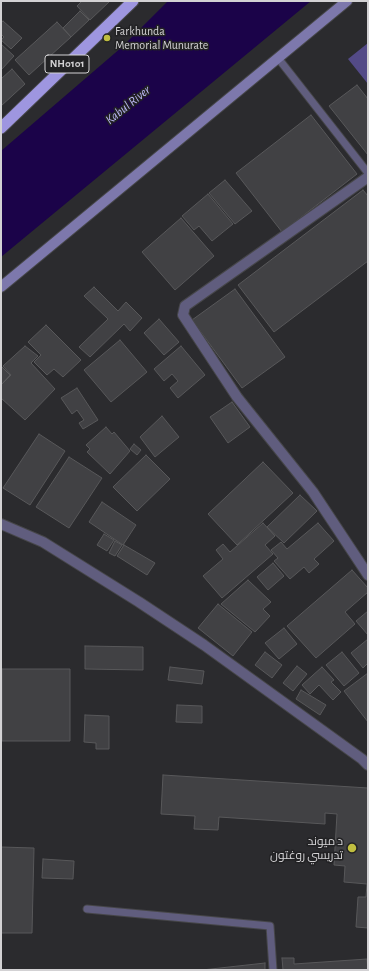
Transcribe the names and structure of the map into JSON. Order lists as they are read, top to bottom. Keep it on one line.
{"streets":{"highway":["NH0101"]},"water":["Kabul River"],"places":["Farkhunda Memorial Munurate","د میوند تدریسي روغتون"]}
